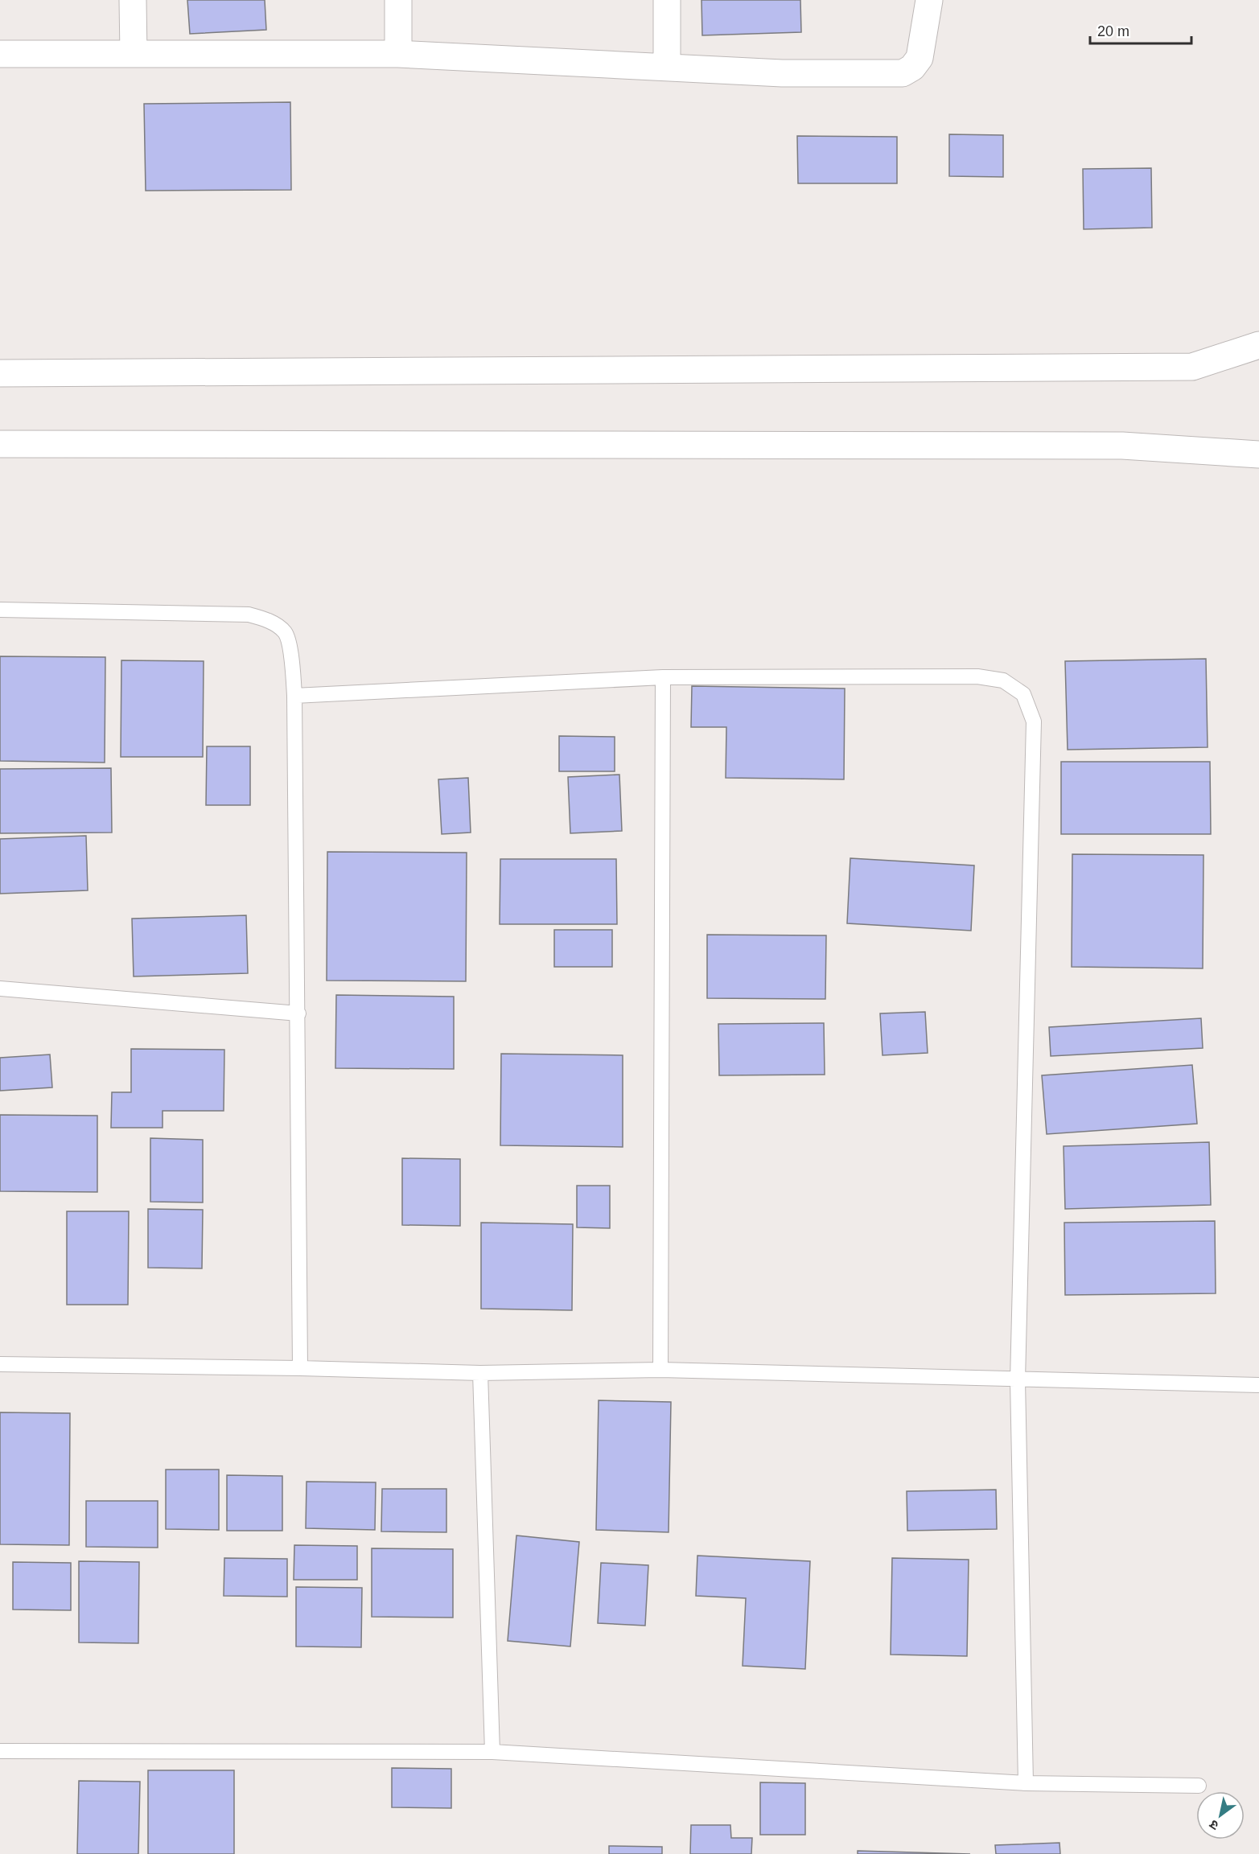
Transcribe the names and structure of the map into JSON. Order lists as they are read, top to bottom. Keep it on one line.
{"scale_bar":"20 m","north":"bottom left"}
